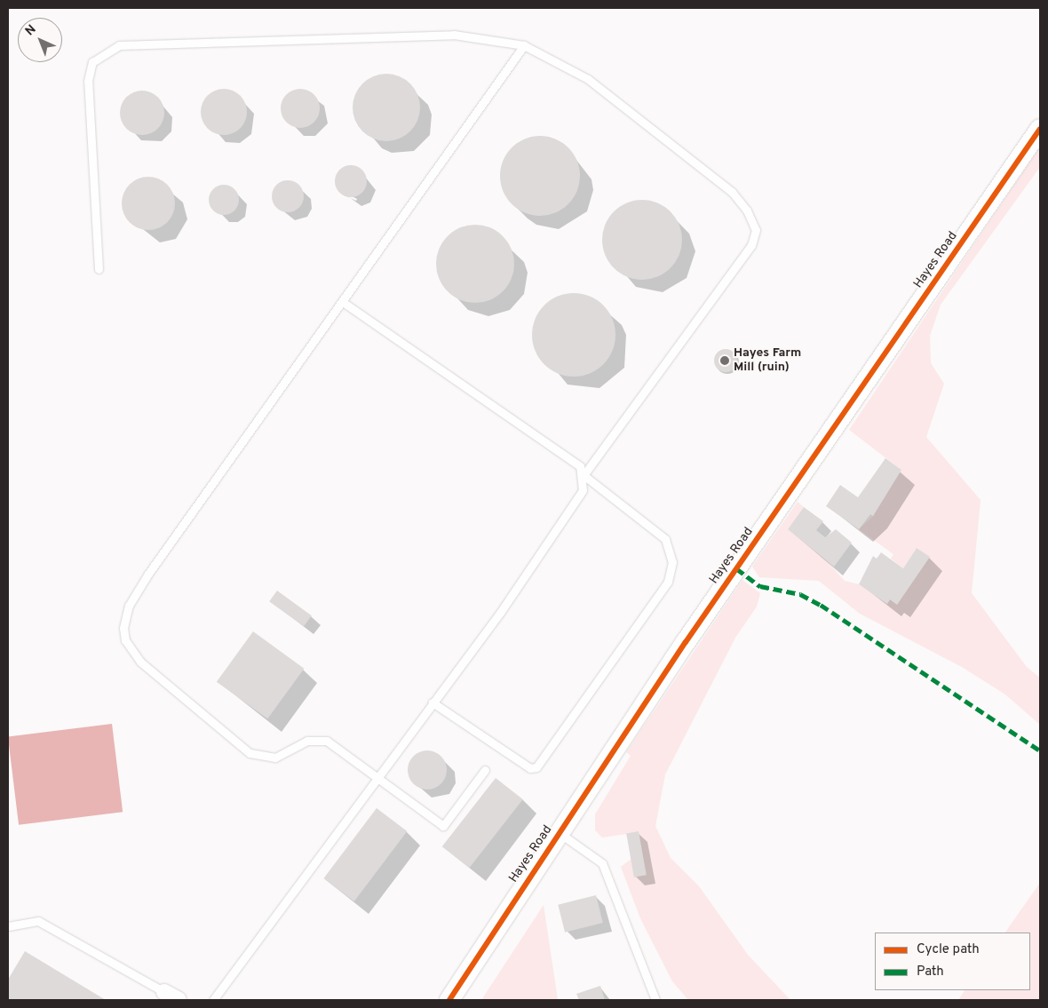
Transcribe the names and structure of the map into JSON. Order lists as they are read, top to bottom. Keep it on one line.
{"streets":{"street":["Hayes Road"]},"places":["Hayes Farm Mill (ruin)"],"legend":["Cycle path","Path"],"north":"top left"}
